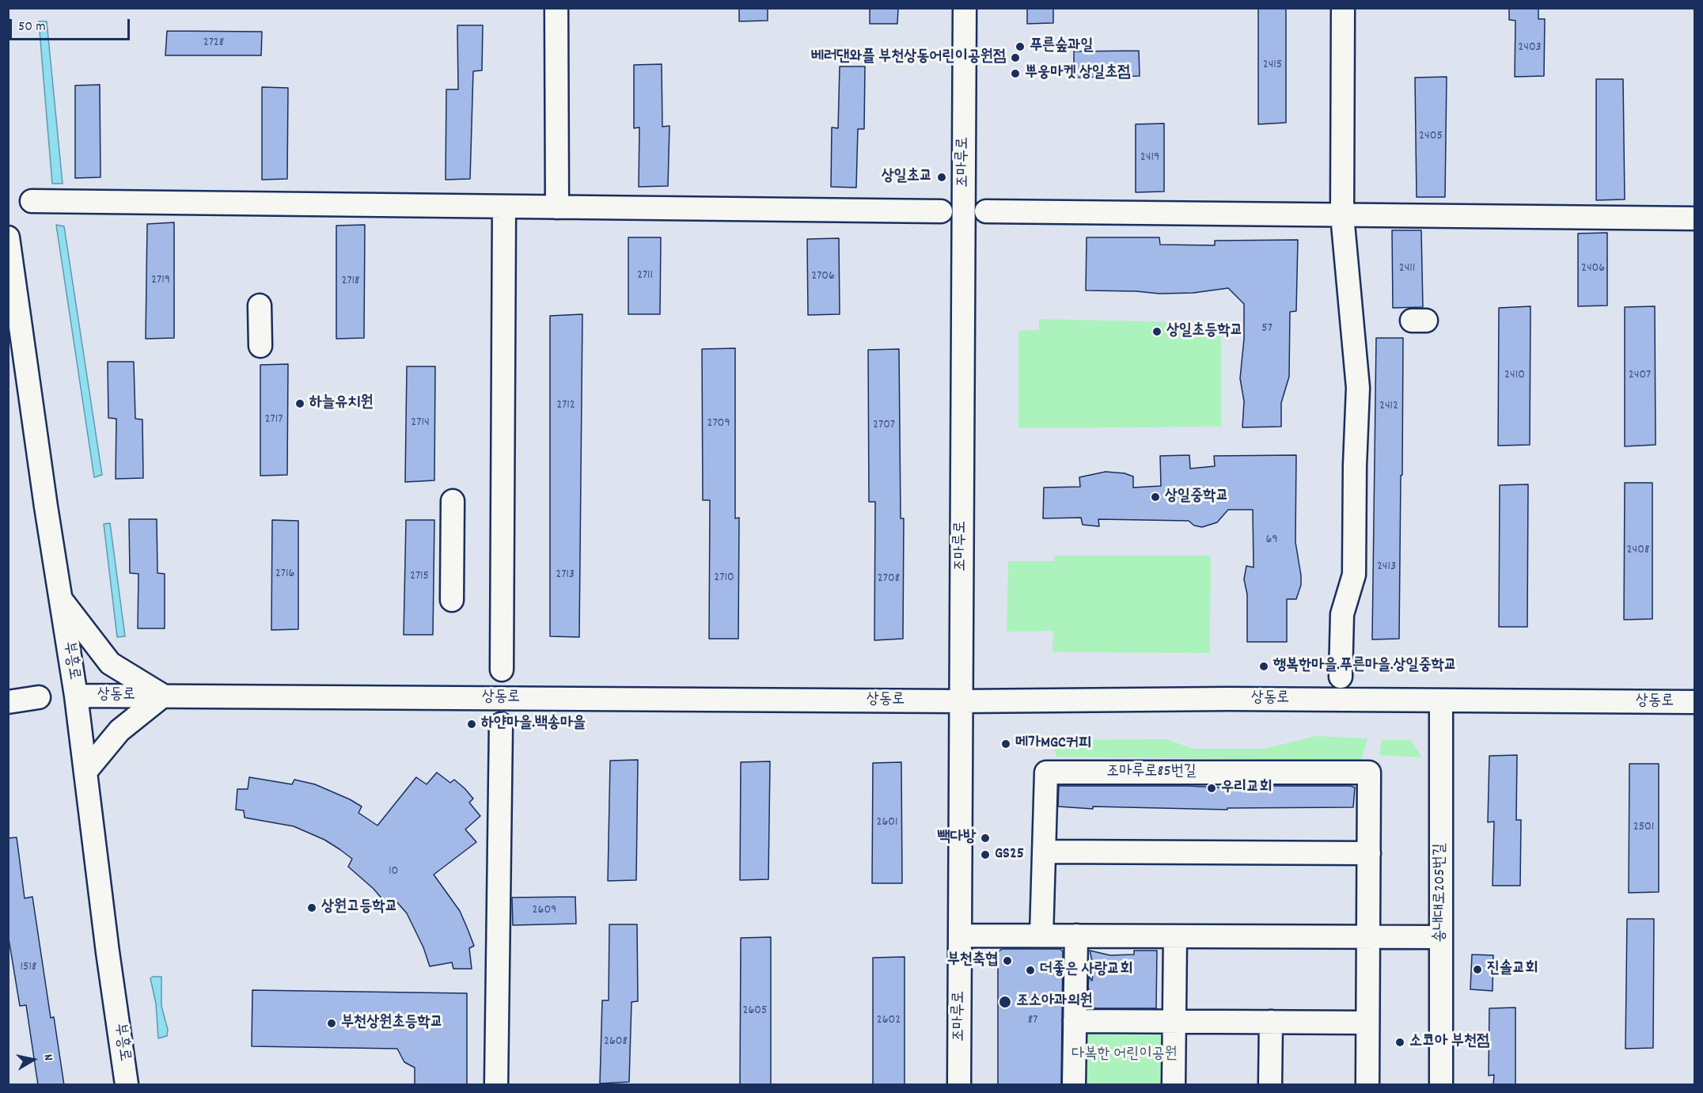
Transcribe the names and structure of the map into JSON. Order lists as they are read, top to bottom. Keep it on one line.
{"streets":{"street":["조마루로","부흥로","상동로","조마루로85번길","송내대로205번길"]},"crossings":[["조마루로","상동로"],["부흥로","상동로"],["상동로","송내대로205번길"]],"parks":["다복한 어린이공원"],"places":["푸른숲과일","베러댄와플 부천상동어린이공원점","뿌웅마켓 상일초점","상일초교","상일초등학교","하늘유치원","상일중학교","행복한마을.푸른마을.상일중학교","하얀마을.백송마을","메가MGC커피","우리교회","빽다방","GS25","상원고등학교","부천축협","진솔교회","더좋은 사랑교회","조소아과의원","부천상원초등학교","소코아 부천점"],"house_numbers":["2728","2403","2415","2405","2419","2411","2406","2711","2706","2719","2718","57","2410","2407","2712","2412","2717","2714","2709","2707","69","2408","2413","2716","2713","2715","2710","2708","2601","2501","10","2609","1518","2605","2602","87","2608"],"scale_bar":"50 m","north":"right"}
